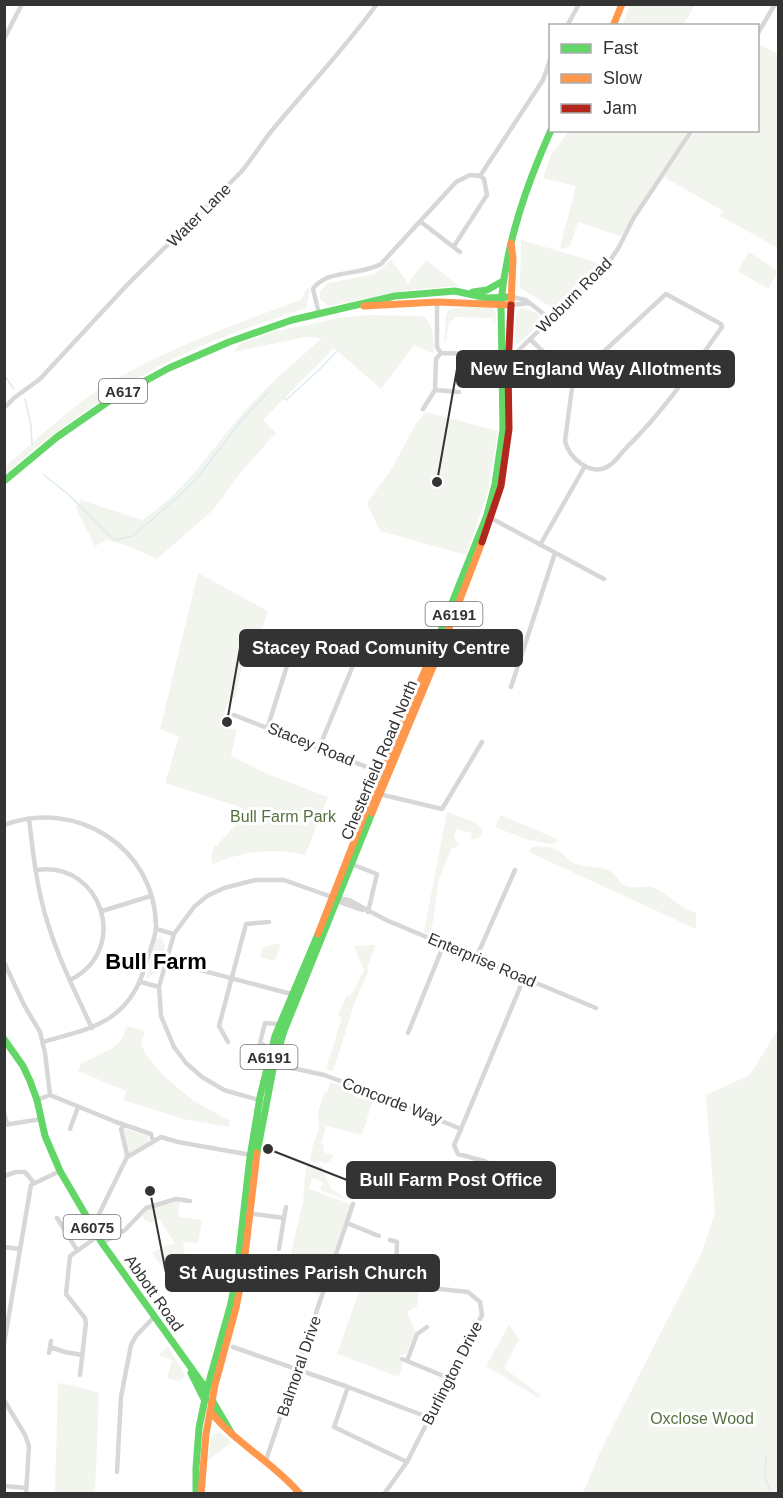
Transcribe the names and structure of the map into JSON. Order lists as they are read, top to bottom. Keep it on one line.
{"streets":{"main road":["A617","A6191","Chesterfield Road North","A6075","Abbott Road"],"street":["Water Lane","Woburn Road","Stacey Road","Enterprise Road","Concorde Way","Balmoral Drive","Burlington Drive"]},"crossings":[["A617","Chesterfield Road North"],["A6191","Chesterfield Road North"],["A6191","A6075"],["A6191","Abbott Road"],["Stacey Road","Chesterfield Road North"],["Chesterfield Road North","Enterprise Road"],["Chesterfield Road North","Concorde Way"],["Chesterfield Road North","A6075"],["Chesterfield Road North","Abbott Road"],["Enterprise Road","Concorde Way"],["A6075","Abbott Road"],["A6075","Balmoral Drive"]],"districts":["Bull Farm"],"parks":["Bull Farm Park","Oxclose Wood"],"places":["New England Way Allotments","Stacey Road Comunity Centre","Bull Farm Post Office","St Augustines Parish Church"],"legend":["Fast","Slow","Jam"]}
